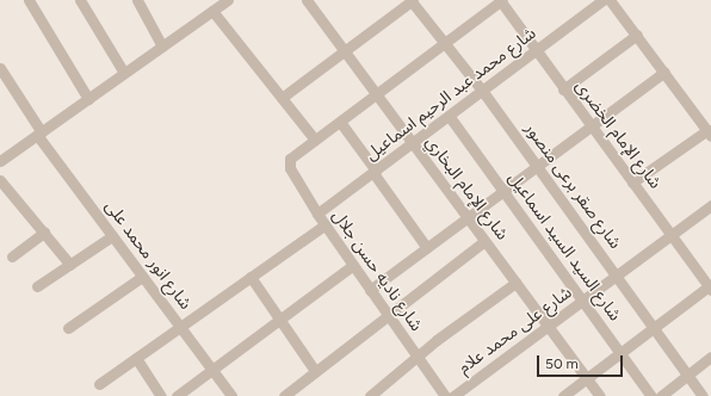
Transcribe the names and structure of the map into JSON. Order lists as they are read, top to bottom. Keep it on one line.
{"streets":{"street":["شارع محمد عبد الرحيم اسماعيل","شارع الإمام الخضرى","شارع صقر برعى منصور","شارع الإمام البخاري","شارع السيد السيد اسماعيل","شارع انور محمد على","شارع ناديه حسن جلال","شارع على محمد علام"]},"crossings":[["شارع محمد عبد الرحيم اسماعيل","شارع الإمام الخضرى"],["شارع محمد عبد الرحيم اسماعيل","شارع صقر برعى منصور"],["شارع محمد عبد الرحيم اسماعيل","شارع الإمام البخاري"],["شارع محمد عبد الرحيم اسماعيل","شارع السيد السيد اسماعيل"],["شارع محمد عبد الرحيم اسماعيل","شارع ناديه حسن جلال"],["شارع الإمام الخضرى","شارع على محمد علام"],["شارع صقر برعى منصور","شارع على محمد علام"],["شارع الإمام البخاري","شارع على محمد علام"],["شارع السيد السيد اسماعيل","شارع على محمد علام"]],"scale_bar":"50 m"}
